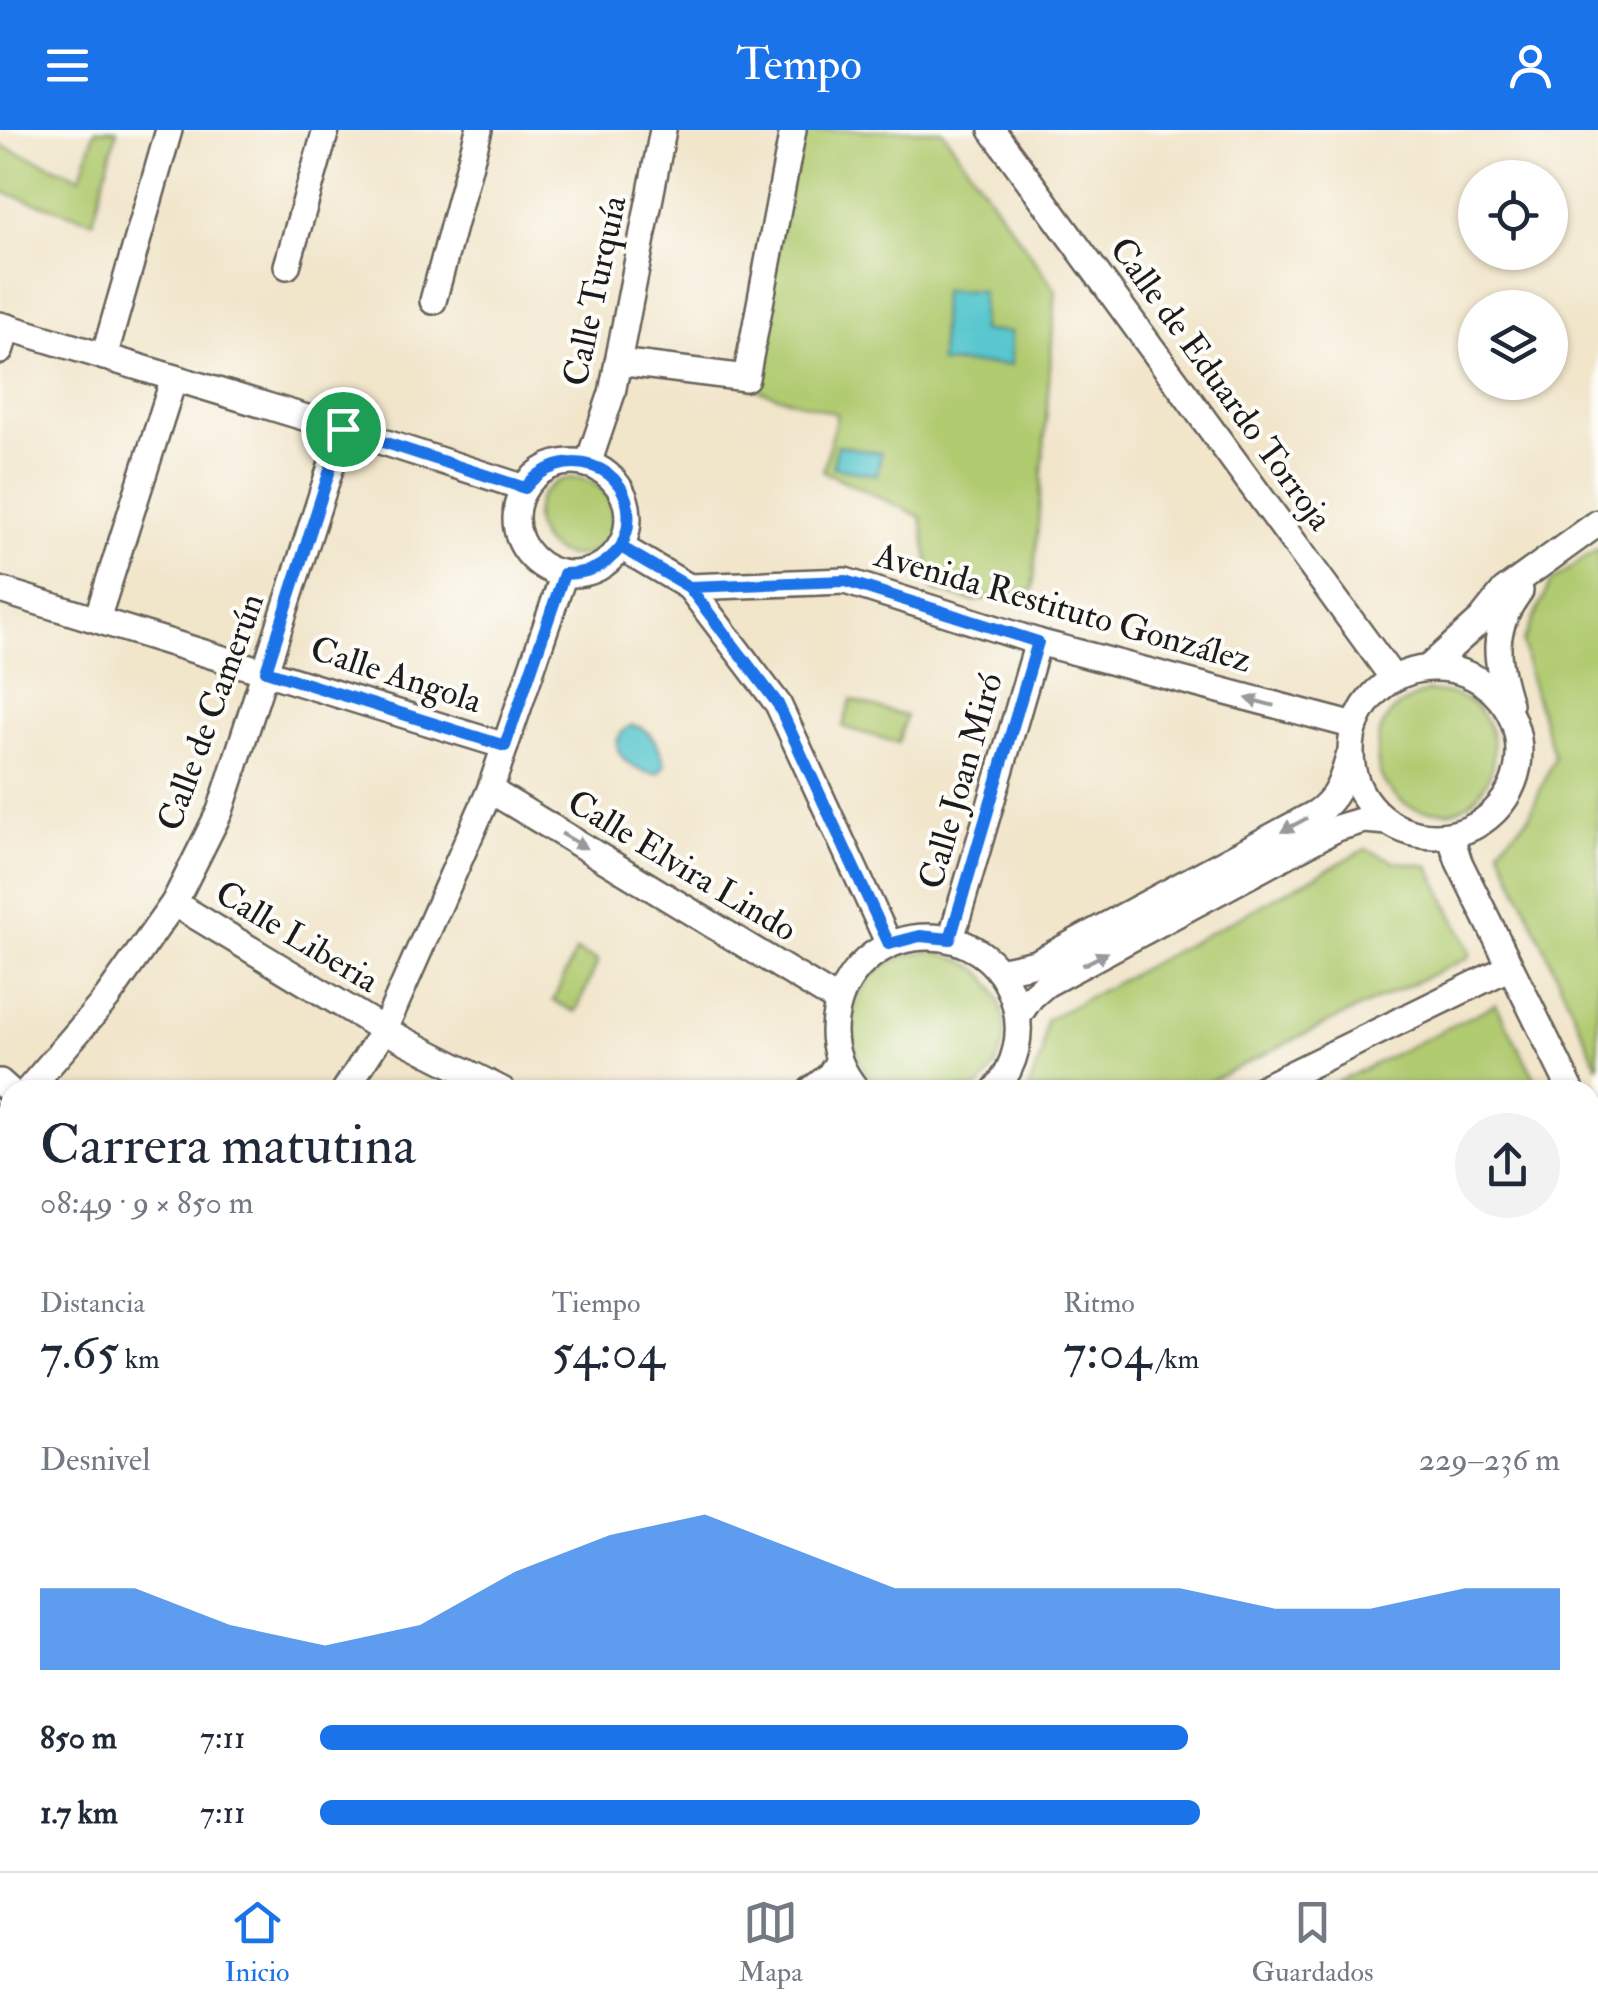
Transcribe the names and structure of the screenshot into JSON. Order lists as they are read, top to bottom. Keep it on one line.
{"streets":{"street":["Calle Turquía","Calle de Eduardo Torroja","Avenida Restituto González","Calle Angola","Calle de Camerún","Calle Joan Miró","Calle Elvira Lindo","Calle Liberia"]},"crossings":[["Calle de Eduardo Torroja","Avenida Restituto González"],["Avenida Restituto González","Calle Joan Miró"],["Calle Angola","Calle de Camerún"],["Calle de Camerún","Calle Liberia"]],"one_way":["Avenida Restituto González","Calle Elvira Lindo"],"page":{"header":"Tempo","heading":["Carrera matutina","08:49 · 9 × 850 m"],"stats":[["Distancia","7.65 km"],["Tiempo","54:04"],["Ritmo","7:04 /km"]],"chart":["Desnivel","229–236 m"],"list":[{"name":"850 m","note":"7:11"},{"name":"1.7 km","note":"7:11"}],"tabs":["Inicio","Mapa","Guardados"]}}
